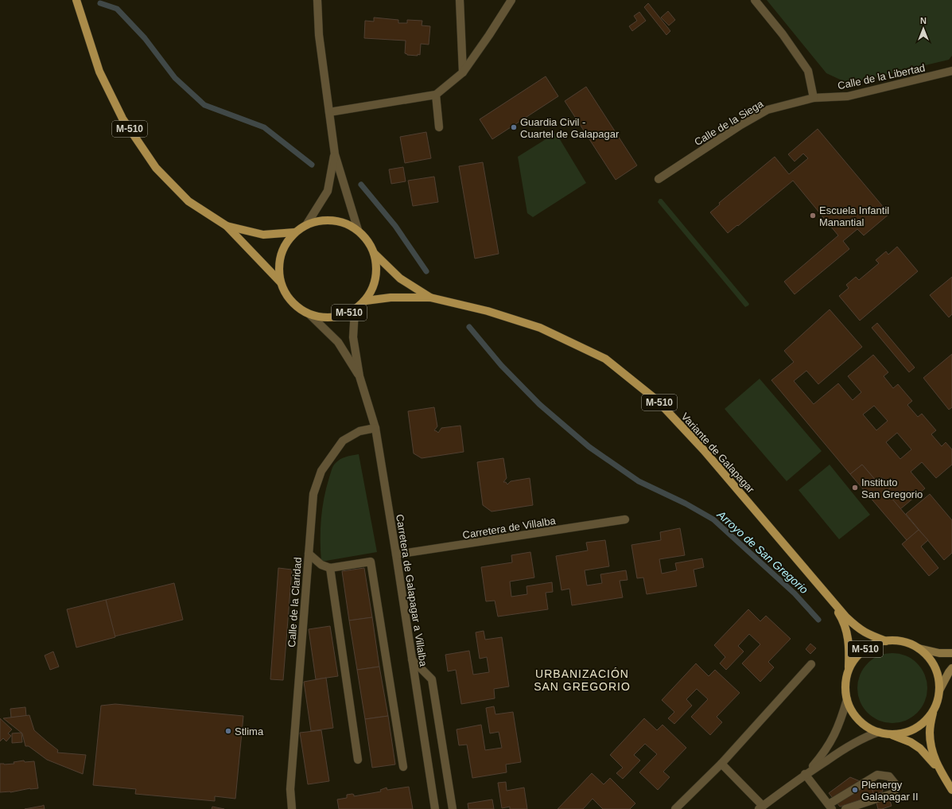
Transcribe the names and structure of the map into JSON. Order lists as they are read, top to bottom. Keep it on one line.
{"streets":{"main road":["M-510","Variante de Galapagar"],"street":["Calle de la Libertad","Calle de la Siega","Carretera de Villalba","Carretera de Galapagar a Villalba","Calle de la Claridad"]},"crossings":[["Calle de la Libertad","Calle de la Siega"],["M-510","Variante de Galapagar"],["M-510","Carretera de Galapagar a Villalba"],["Carretera de Villalba","Carretera de Galapagar a Villalba"],["Carretera de Galapagar a Villalba","Calle de la Claridad"]],"districts":["URBANIZACIÓN SAN GREGORIO"],"water":["Arroyo de San Gregorio"],"places":["Guardia Civil - Cuartel de Galapagar","Escuela Infantil Manantial","Instituto San Gregorio","Stlima","Plenergy Galapagar II"],"north":"top"}
